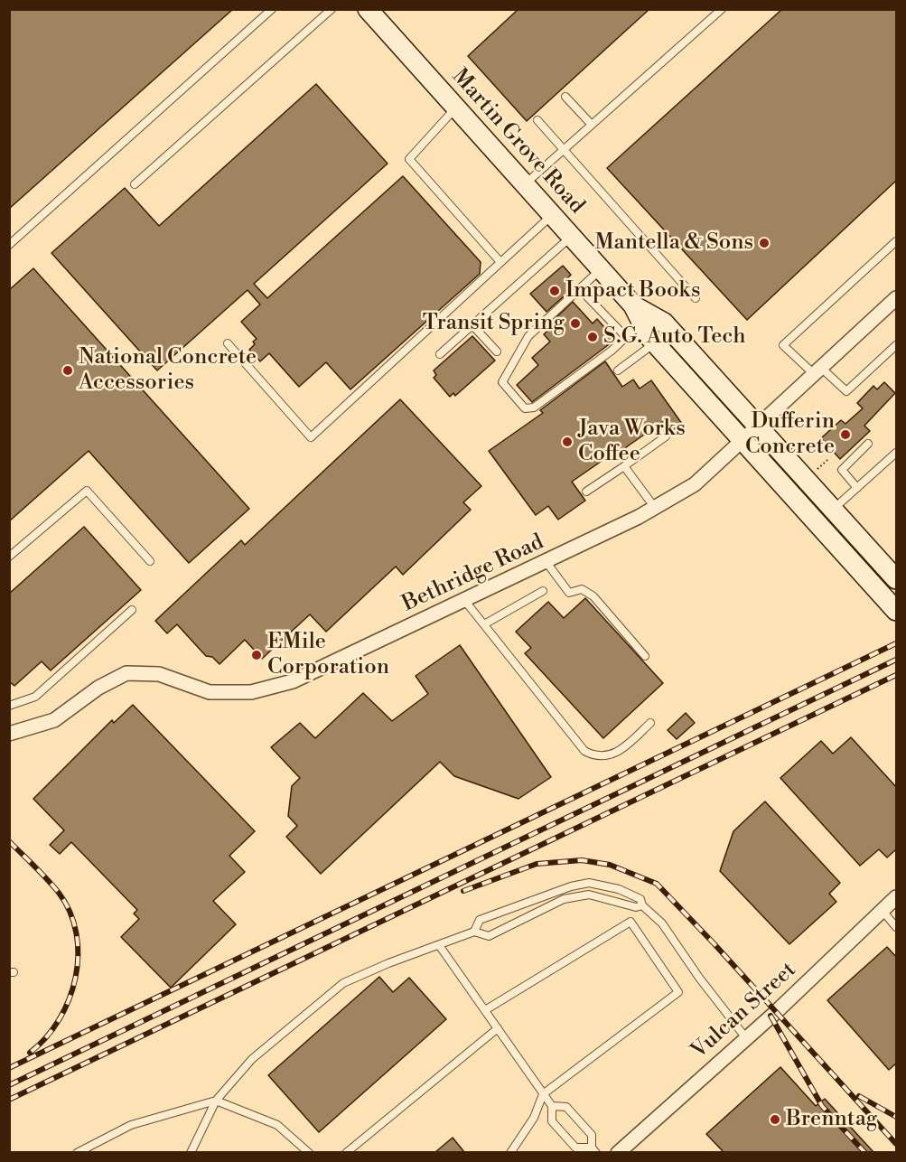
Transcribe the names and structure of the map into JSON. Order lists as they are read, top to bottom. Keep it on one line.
{"streets":{"main road":["Martin Grove Road"],"street":["Bethridge Road","Vulcan Street"]},"crossings":[["Martin Grove Road","Bethridge Road"]],"places":["Mantella & Sons","Impact Books","Transit Spring","S.G. Auto Tech","National Concrete Accessories","Dufferin Concrete","Java Works Coffee","EMile Corporation","Brenntag"]}
